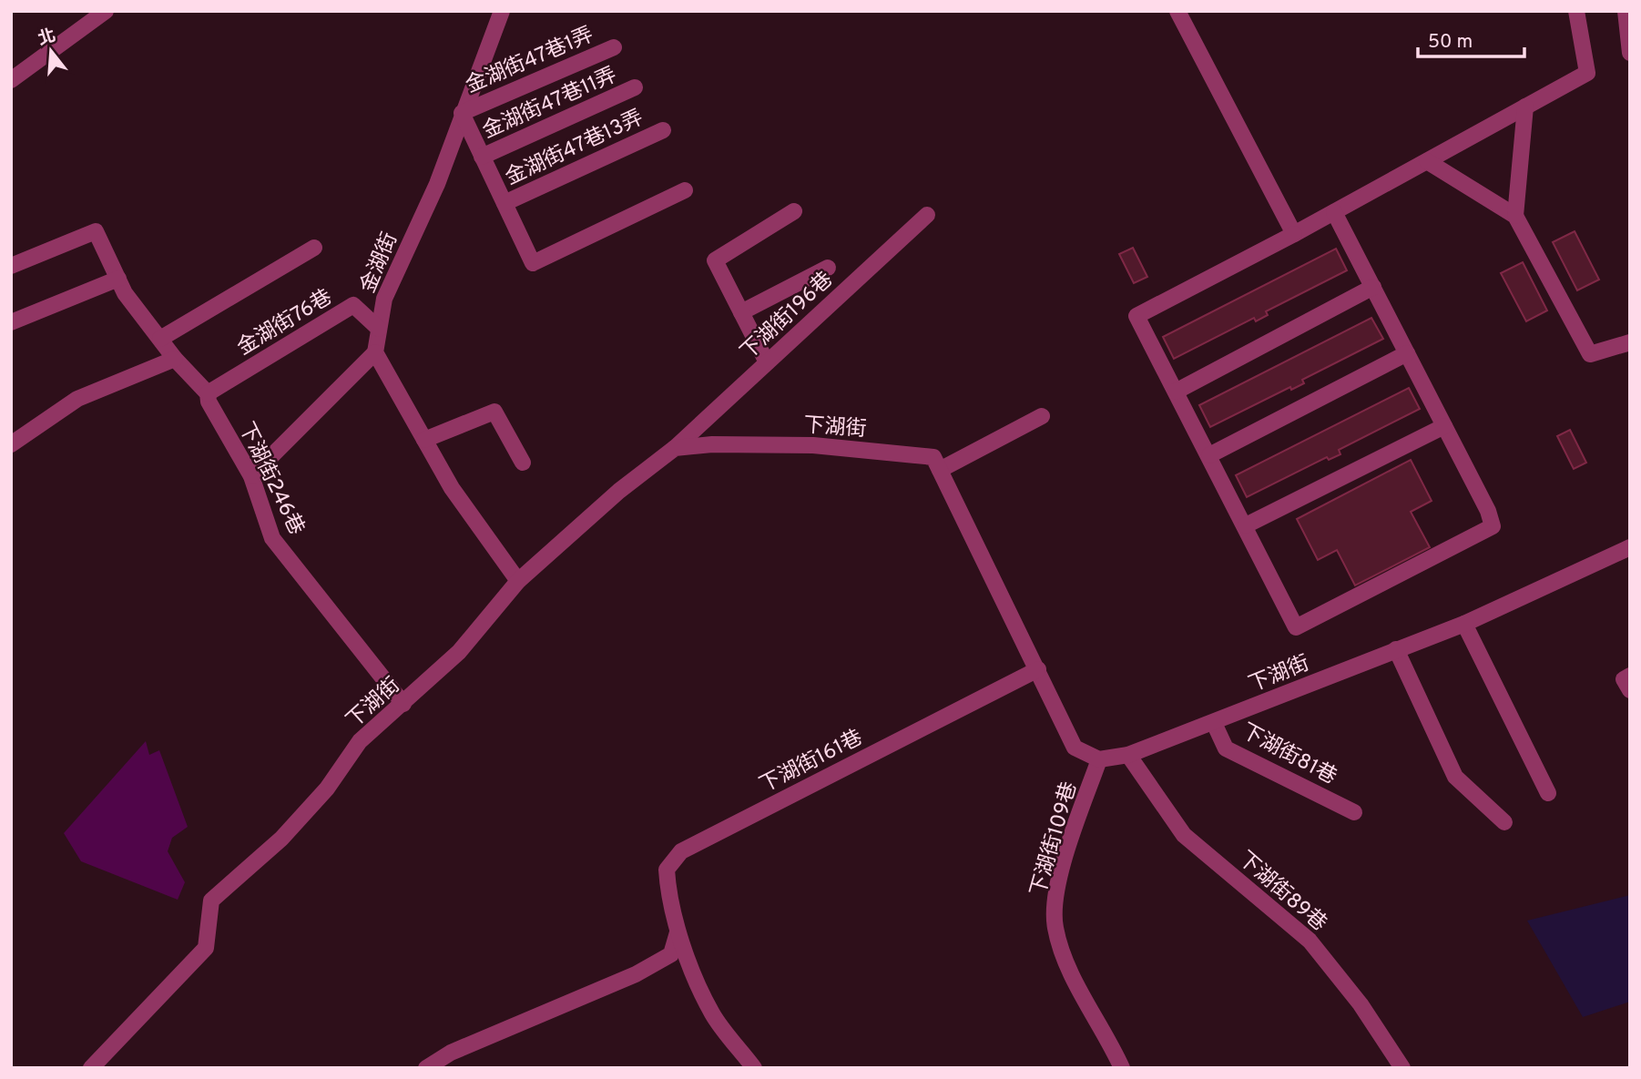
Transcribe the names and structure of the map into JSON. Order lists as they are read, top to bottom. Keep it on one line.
{"streets":{"street":["金湖街47巷1弄","金湖街47巷11弄","金湖街47巷13弄","金湖街","下湖街196巷","金湖街76巷","下湖街","下湖街246巷","下湖街81巷","下湖街161巷","下湖街109巷","下湖街89巷"]},"crossings":[["金湖街47巷1弄","金湖街"],["金湖街","金湖街76巷"],["下湖街196巷","下湖街"],["金湖街76巷","下湖街246巷"],["下湖街","下湖街246巷"],["下湖街","下湖街81巷"],["下湖街","下湖街109巷"],["下湖街","下湖街89巷"]],"scale_bar":"50 m","north":"top"}
